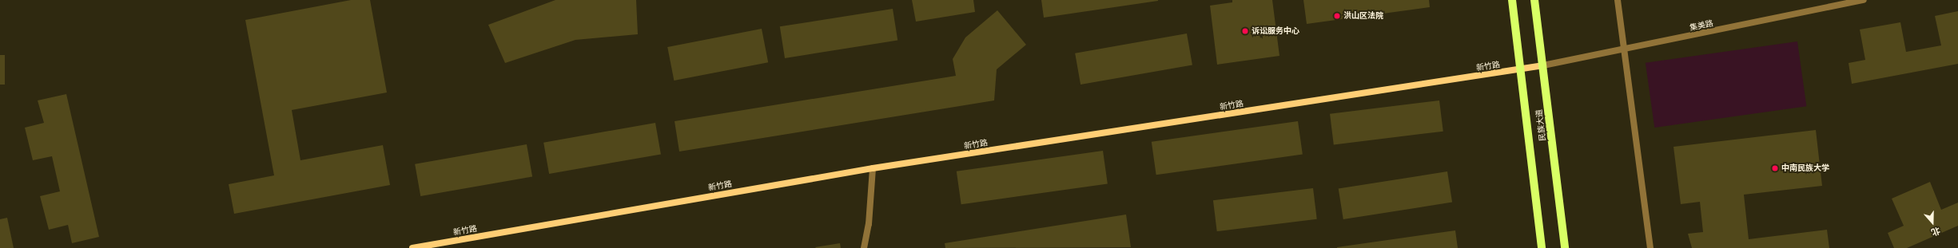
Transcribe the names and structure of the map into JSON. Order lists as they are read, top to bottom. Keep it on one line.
{"streets":{"main road":["新竹路","民族大道"],"street":["集美路"]},"crossings":[["集美路","新竹路"],["集美路","民族大道"],["新竹路","民族大道"]],"places":["洪山区法院","诉讼服务中心","中南民族大学"],"north":"bottom"}
